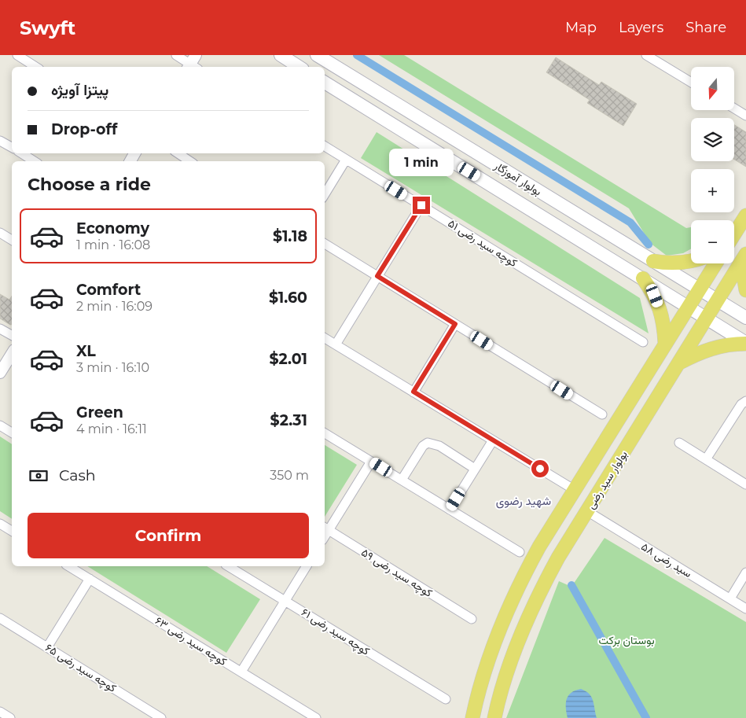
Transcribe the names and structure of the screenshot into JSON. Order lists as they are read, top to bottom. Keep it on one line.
{"streets":{"main road":["بولوار آموزگار","بولوار سید رضی"],"street":["کوچه سید رضی ۵۱","سید رضی ۵۸","کوچه سید رضی ۵۹","کوچه سید رضی ۶۱","کوچه سید رضی ۶۳","کوچه سید رضی ۶۵"]},"crossings":[["بولوار آموزگار","بولوار سید رضی"],["بولوار سید رضی","سید رضی ۵۸"]],"districts":["شهید رضوی"],"parks":["بوستان برکت"],"north":"bottom","page":{"header":"Swyft","nav":["Map","Layers","Share"],"map_buttons":["+","−"],"banner":["پیتزا آویژه","Drop-off"],"bubble":"1 min","heading":"Choose a ride","list":[{"name":"Economy","note":"1 min · 16:08","value":"$1.18"},{"name":"Comfort","note":"2 min · 16:09","value":"$1.60"},{"name":"XL","note":"3 min · 16:10","value":"$2.01"},{"name":"Green","note":"4 min · 16:11","value":"$2.31"}],"pay":["Cash","350 m"],"buttons":"Confirm"}}
